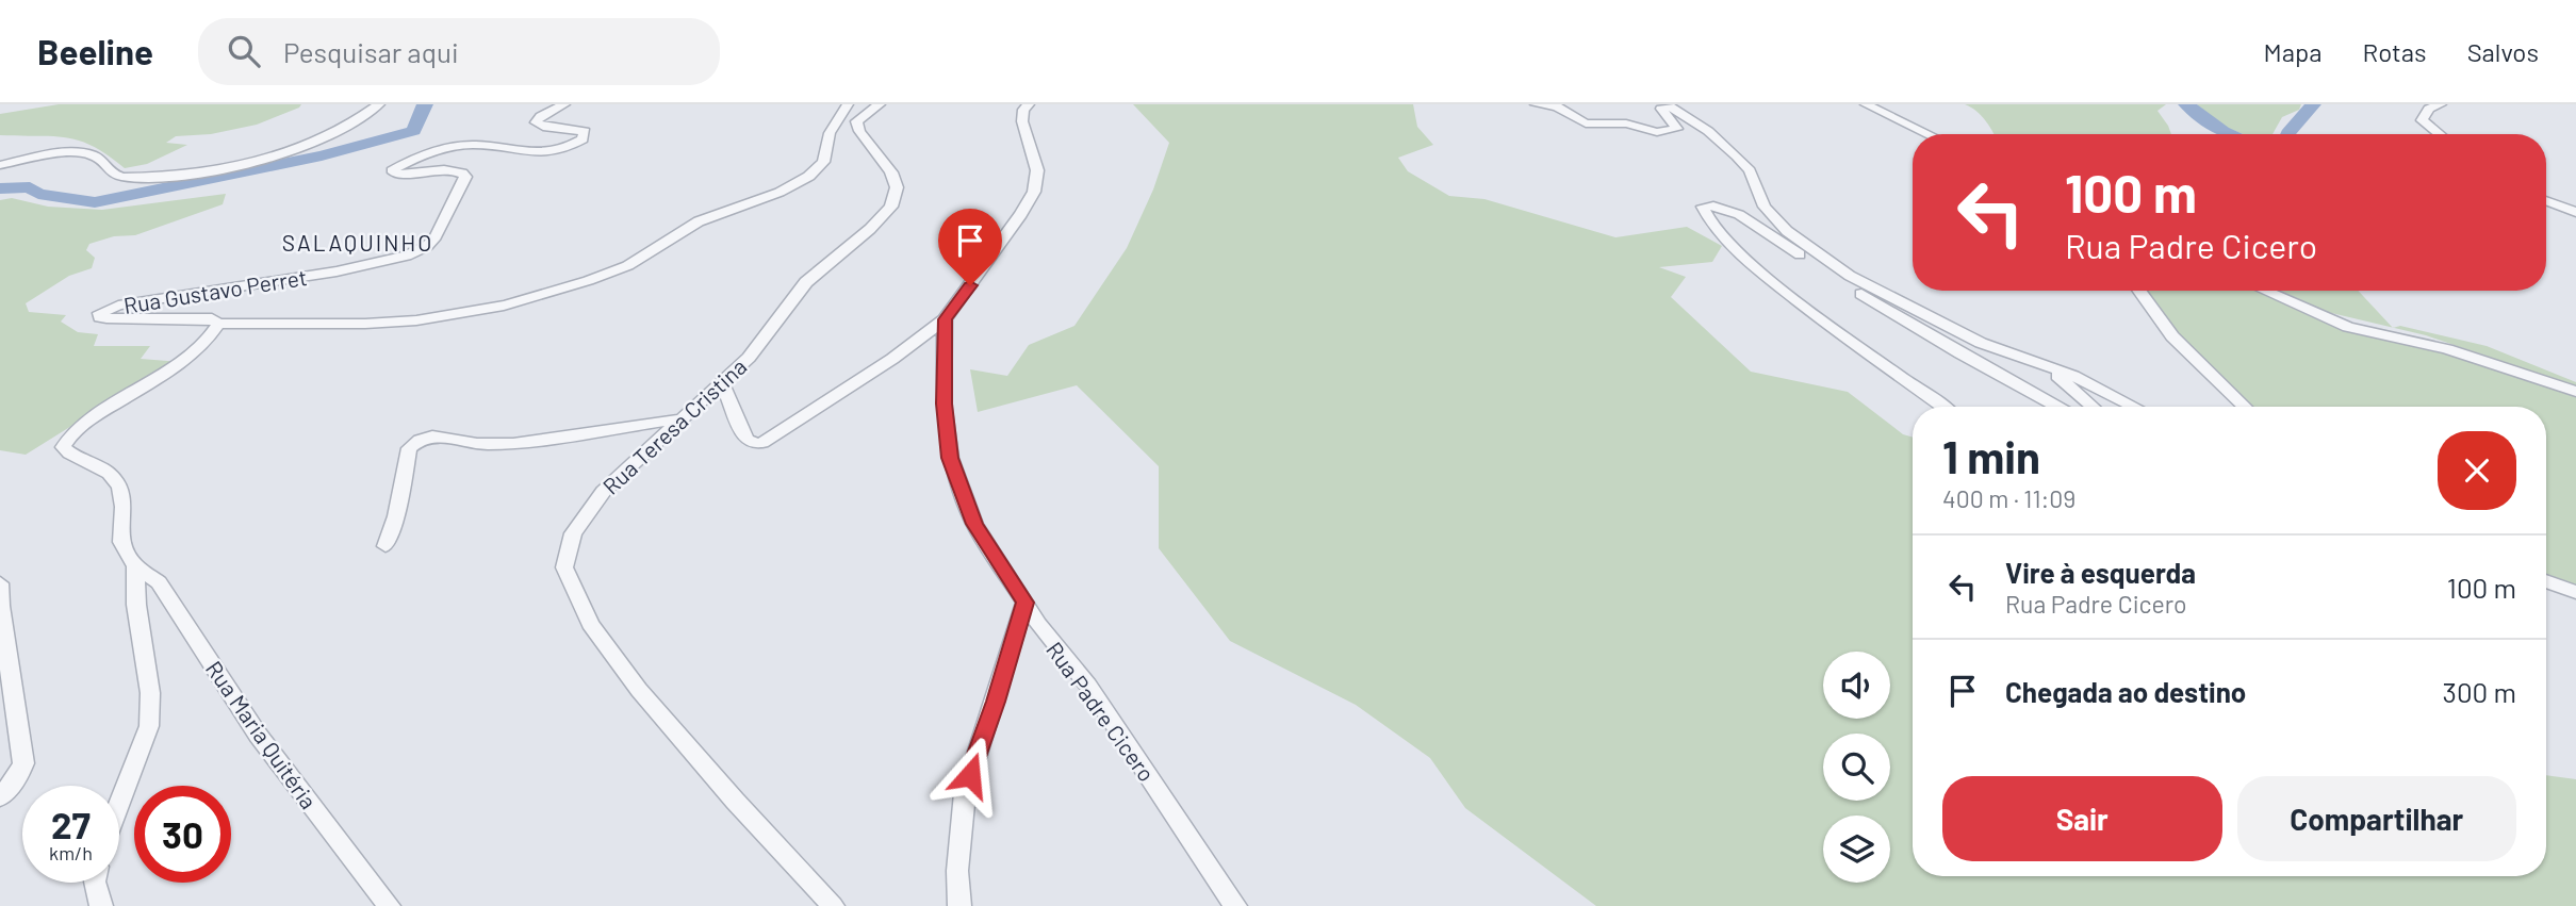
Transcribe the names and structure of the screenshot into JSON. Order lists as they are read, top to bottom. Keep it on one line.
{"streets":{"street":["Rua Gustavo Perret","Rua Teresa Cristina","Rua Padre Cicero","Rua Maria Quitéria"]},"crossings":[["Rua Gustavo Perret","Rua Maria Quitéria"]],"districts":["SALAQUINHO"],"page":{"header":"Beeline","search":"Pesquisar aqui","nav":["Mapa","Rotas","Salvos"],"turn":["100 m","Rua Padre Cicero"],"heading":["1 min","400 m · 11:09"],"list":[{"name":"Vire à esquerda","note":"Rua Padre Cicero","value":"100 m"},{"name":"Chegada ao destino","value":"300 m"}],"buttons":["Sair","Compartilhar"],"speed":"27 km/h","limit":"30"}}
